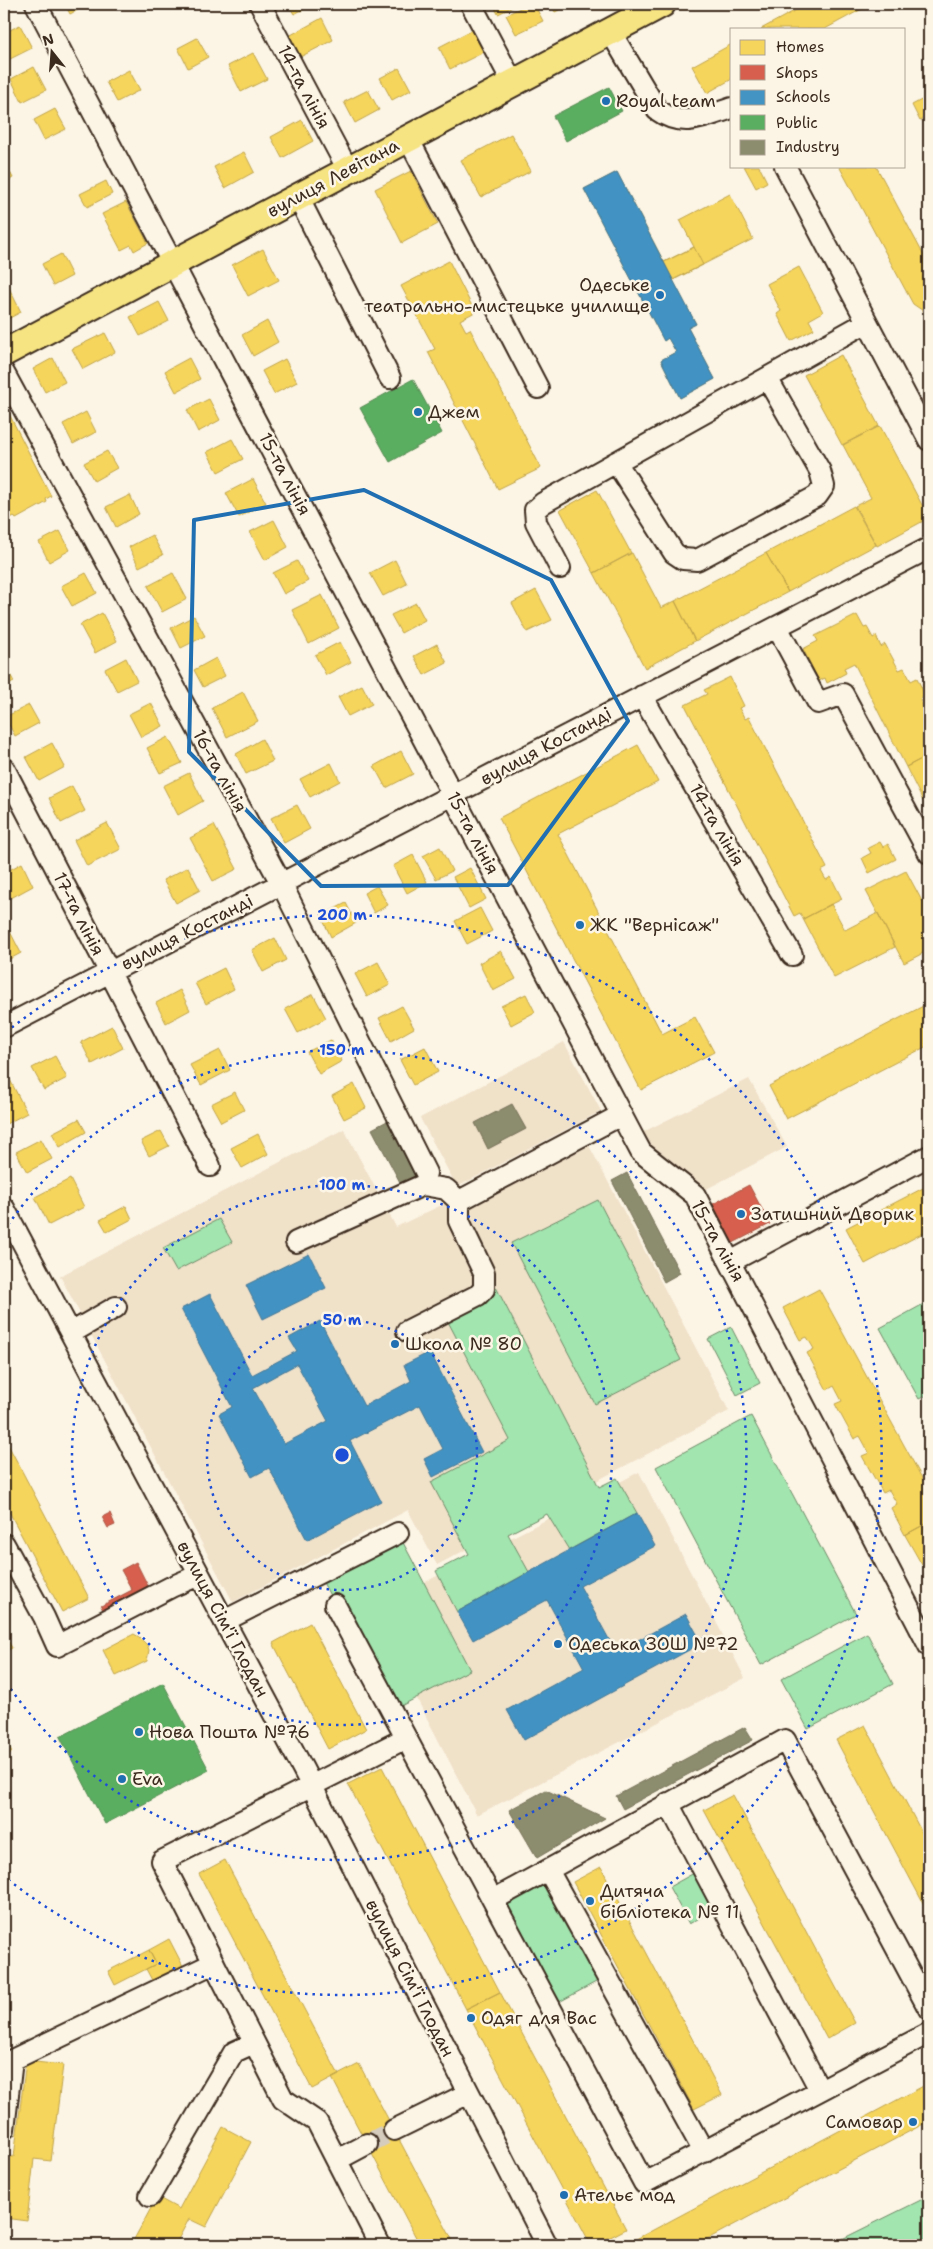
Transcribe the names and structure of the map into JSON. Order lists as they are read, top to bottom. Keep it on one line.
{"streets":{"main road":["вулиця Левітана"],"street":["14-та лінія","15-та лінія","вулиця Костанді","16-та лінія","17-та лінія","вулиця Сім'ї Глодан"]},"crossings":[["14-та лінія","вулиця Левітана"],["14-та лінія","вулиця Костанді"],["вулиця Левітана","15-та лінія"],["15-та лінія","вулиця Костанді"],["вулиця Костанді","16-та лінія"],["вулиця Костанді","17-та лінія"]],"places":["Royal team","Одеське театрально-мистецьке училище","Джем","ЖК \"Вернісаж\"","Затишний Дворик","Школа № 80","Одеська ЗОШ №72","Нова Пошта №76","Eva","Дитяча бібліотека № 11","Одяг для Вас","Самовар","Ательє мод"],"legend":["Homes","Shops","Schools","Public","Industry"],"north":"top","rings":["200 m","150 m","100 m","50 m"]}
